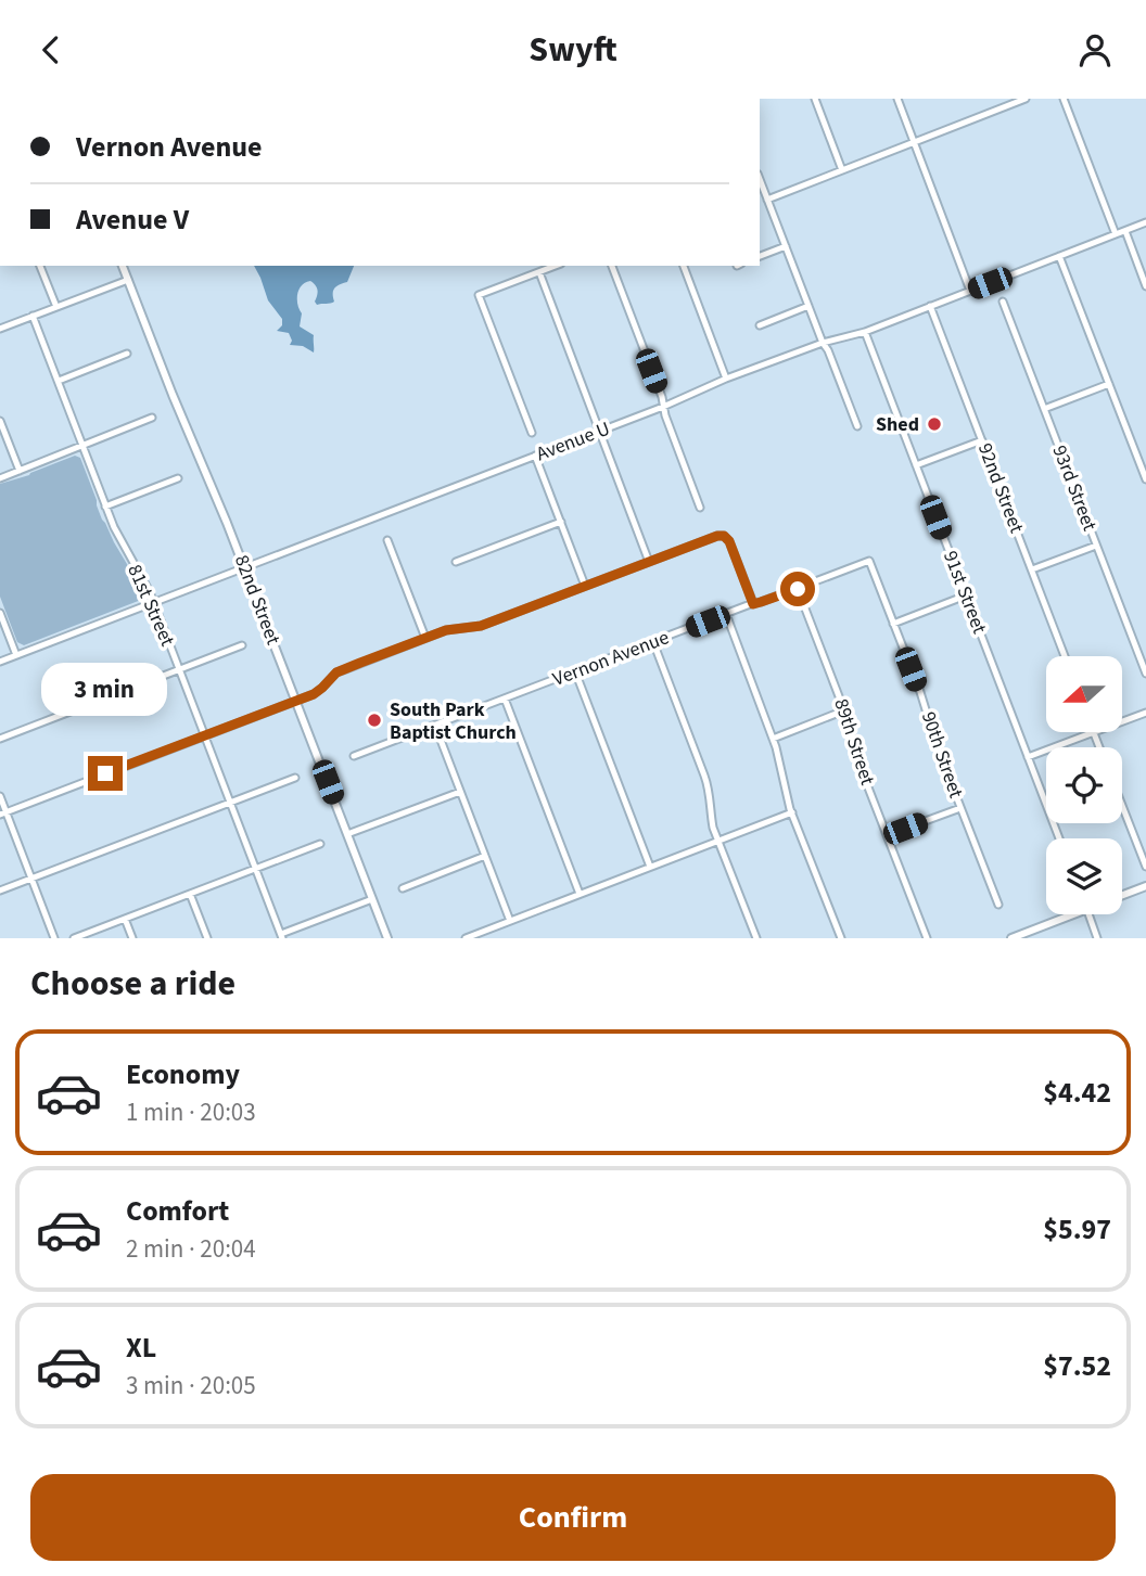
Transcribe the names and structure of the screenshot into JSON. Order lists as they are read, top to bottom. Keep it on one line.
{"streets":{"main road":["82nd Street"],"street":["Avenue U","92nd Street","93rd Street","91st Street","81st Street","Vernon Avenue","89th Street","90th Street"]},"crossings":[["Avenue U","92nd Street"],["Avenue U","91st Street"],["Avenue U","82nd Street"],["Avenue U","81st Street"],["Vernon Avenue","89th Street"],["Vernon Avenue","90th Street"]],"places":["Shed","South Park Baptist Church"],"north":"left","page":{"header":"Swyft","banner":["Vernon Avenue","Avenue V"],"bubble":"3 min","heading":"Choose a ride","list":[{"name":"Economy","note":"1 min · 20:03","value":"$4.42"},{"name":"Comfort","note":"2 min · 20:04","value":"$5.97"},{"name":"XL","note":"3 min · 20:05","value":"$7.52"}],"buttons":"Confirm"}}
